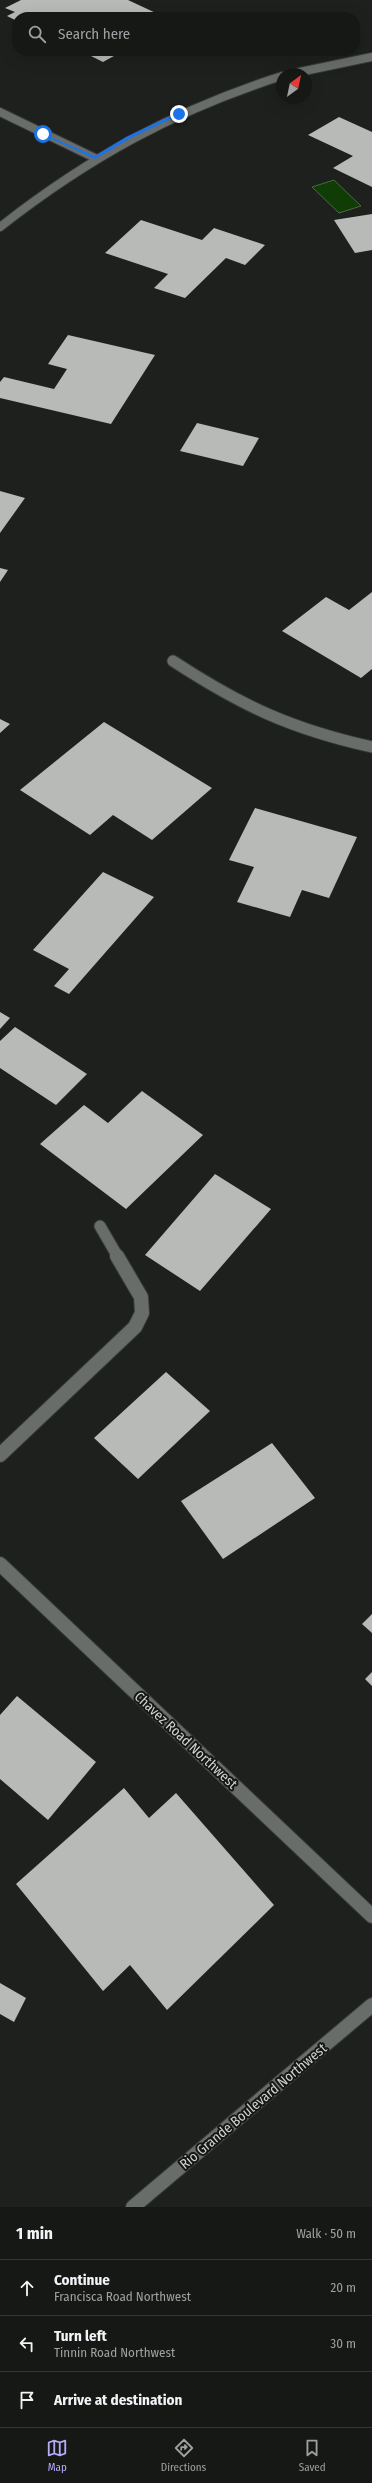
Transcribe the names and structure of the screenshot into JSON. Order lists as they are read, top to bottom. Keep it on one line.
{"streets":{"street":["Chavez Road Northwest","Rio Grande Boulevard Northwest"]},"north":"top right","page":{"search":"Search here","heading":["1 min","Walk · 50 m"],"list":[["Continue","Francisca Road Northwest","20 m"],["Turn left","Tinnin Road Northwest","30 m"],"Arrive at destination"],"nav":["Map","Directions","Saved"]}}
